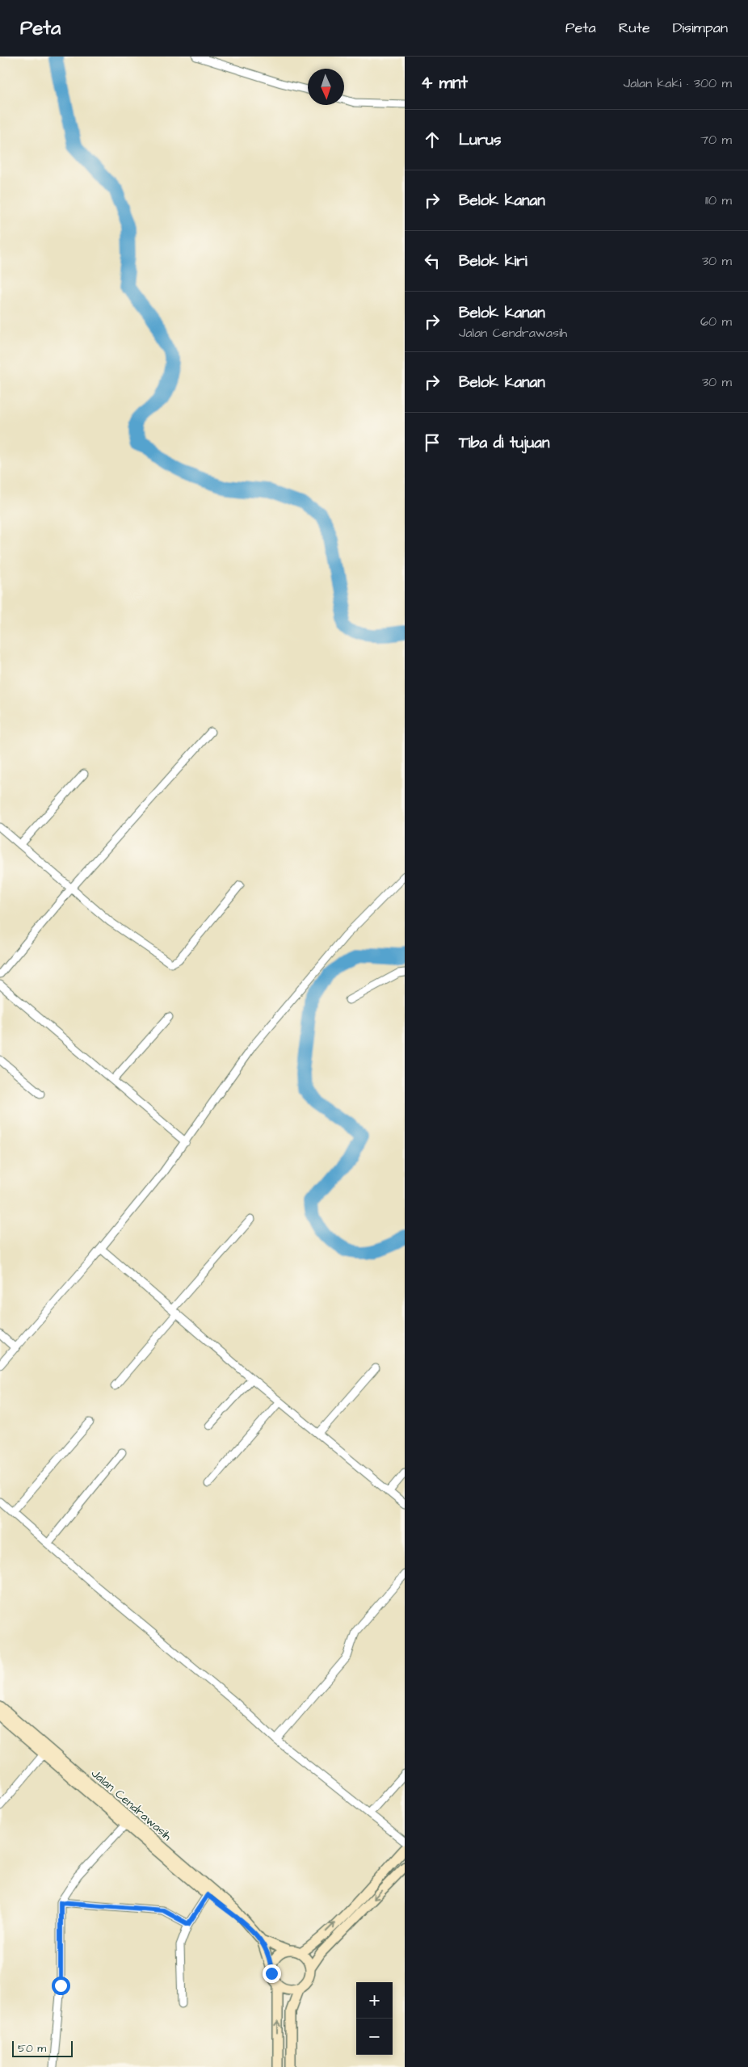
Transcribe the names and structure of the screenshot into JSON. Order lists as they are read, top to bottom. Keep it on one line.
{"streets":{"main road":["Jalan Cendrawasih"]},"scale_bar":"50 m","north":"bottom","page":{"header":"Peta","nav":["Peta","Rute","Disimpan"],"heading":["4 mnt","Jalan kaki · 300 m"],"list":[["Lurus","70 m"],["Belok kanan","110 m"],["Belok kiri","30 m"],["Belok kanan","Jalan Cendrawasih","60 m"],["Belok kanan","30 m"],"Tiba di tujuan"],"map_buttons":["+","−"],"scale":"50 m"}}
